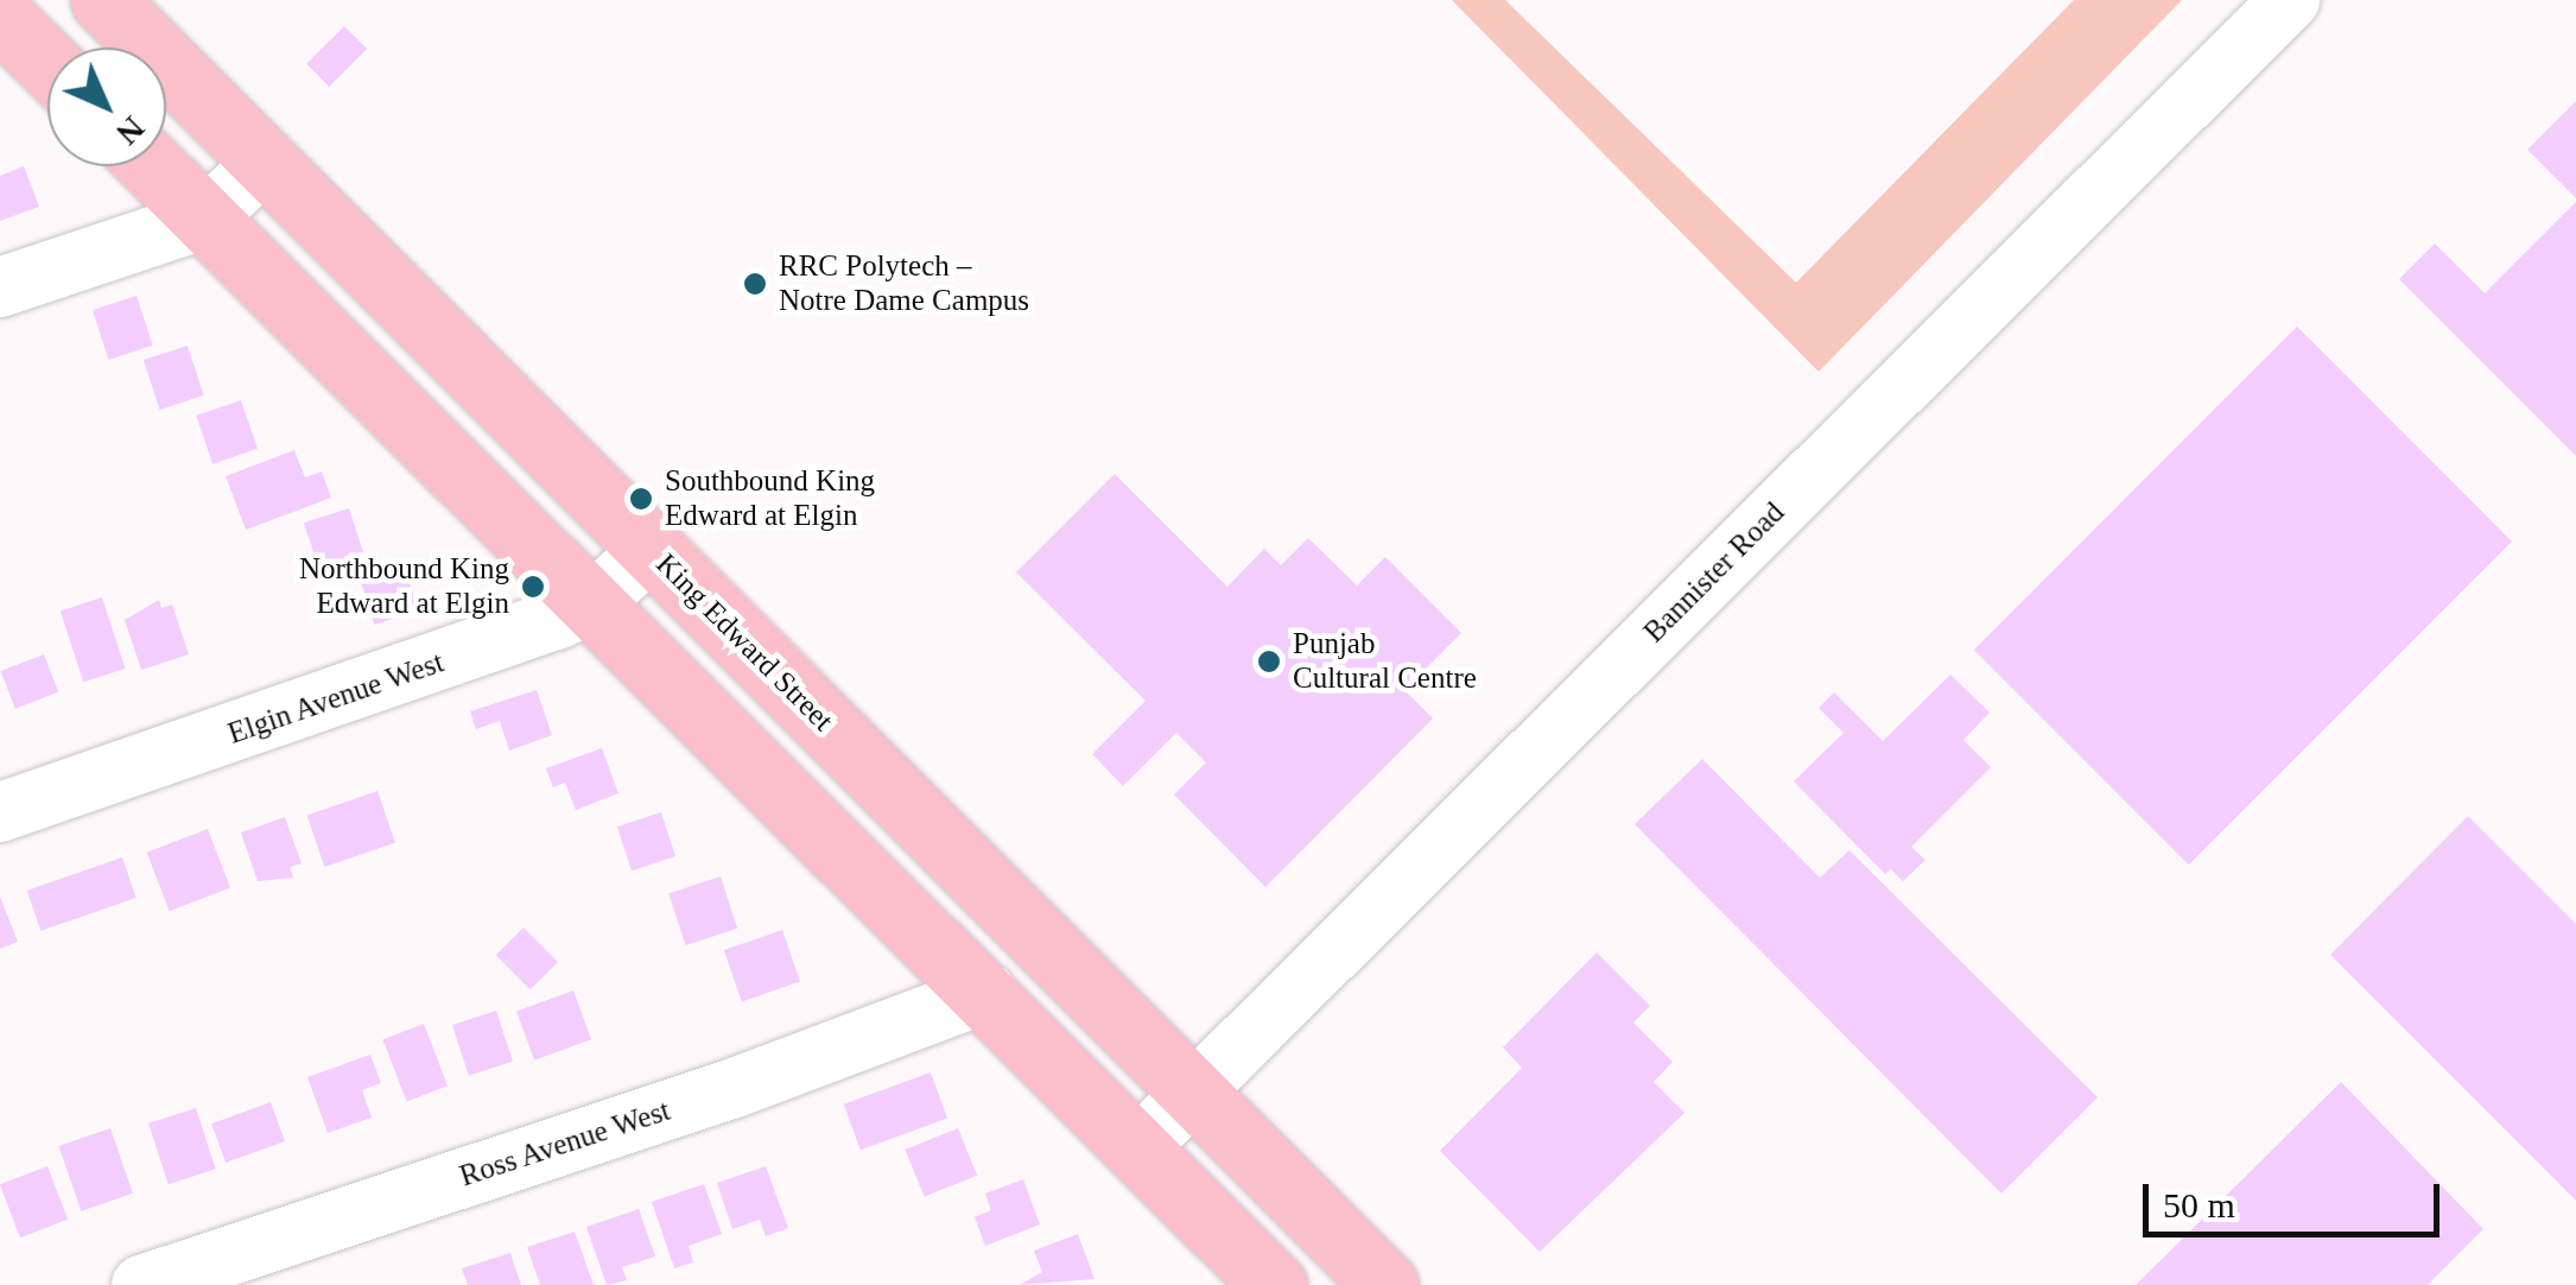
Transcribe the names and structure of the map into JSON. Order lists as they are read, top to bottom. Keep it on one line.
{"streets":{"main road":["King Edward Street"],"street":["Bannister Road","Elgin Avenue West","Ross Avenue West"]},"crossings":[["Bannister Road","King Edward Street"],["King Edward Street","Elgin Avenue West"]],"places":["RRC Polytech – Notre Dame Campus","Southbound King Edward at Elgin","Northbound King Edward at Elgin","Punjab Cultural Centre"],"scale_bar":"50 m","north":"bottom right"}
